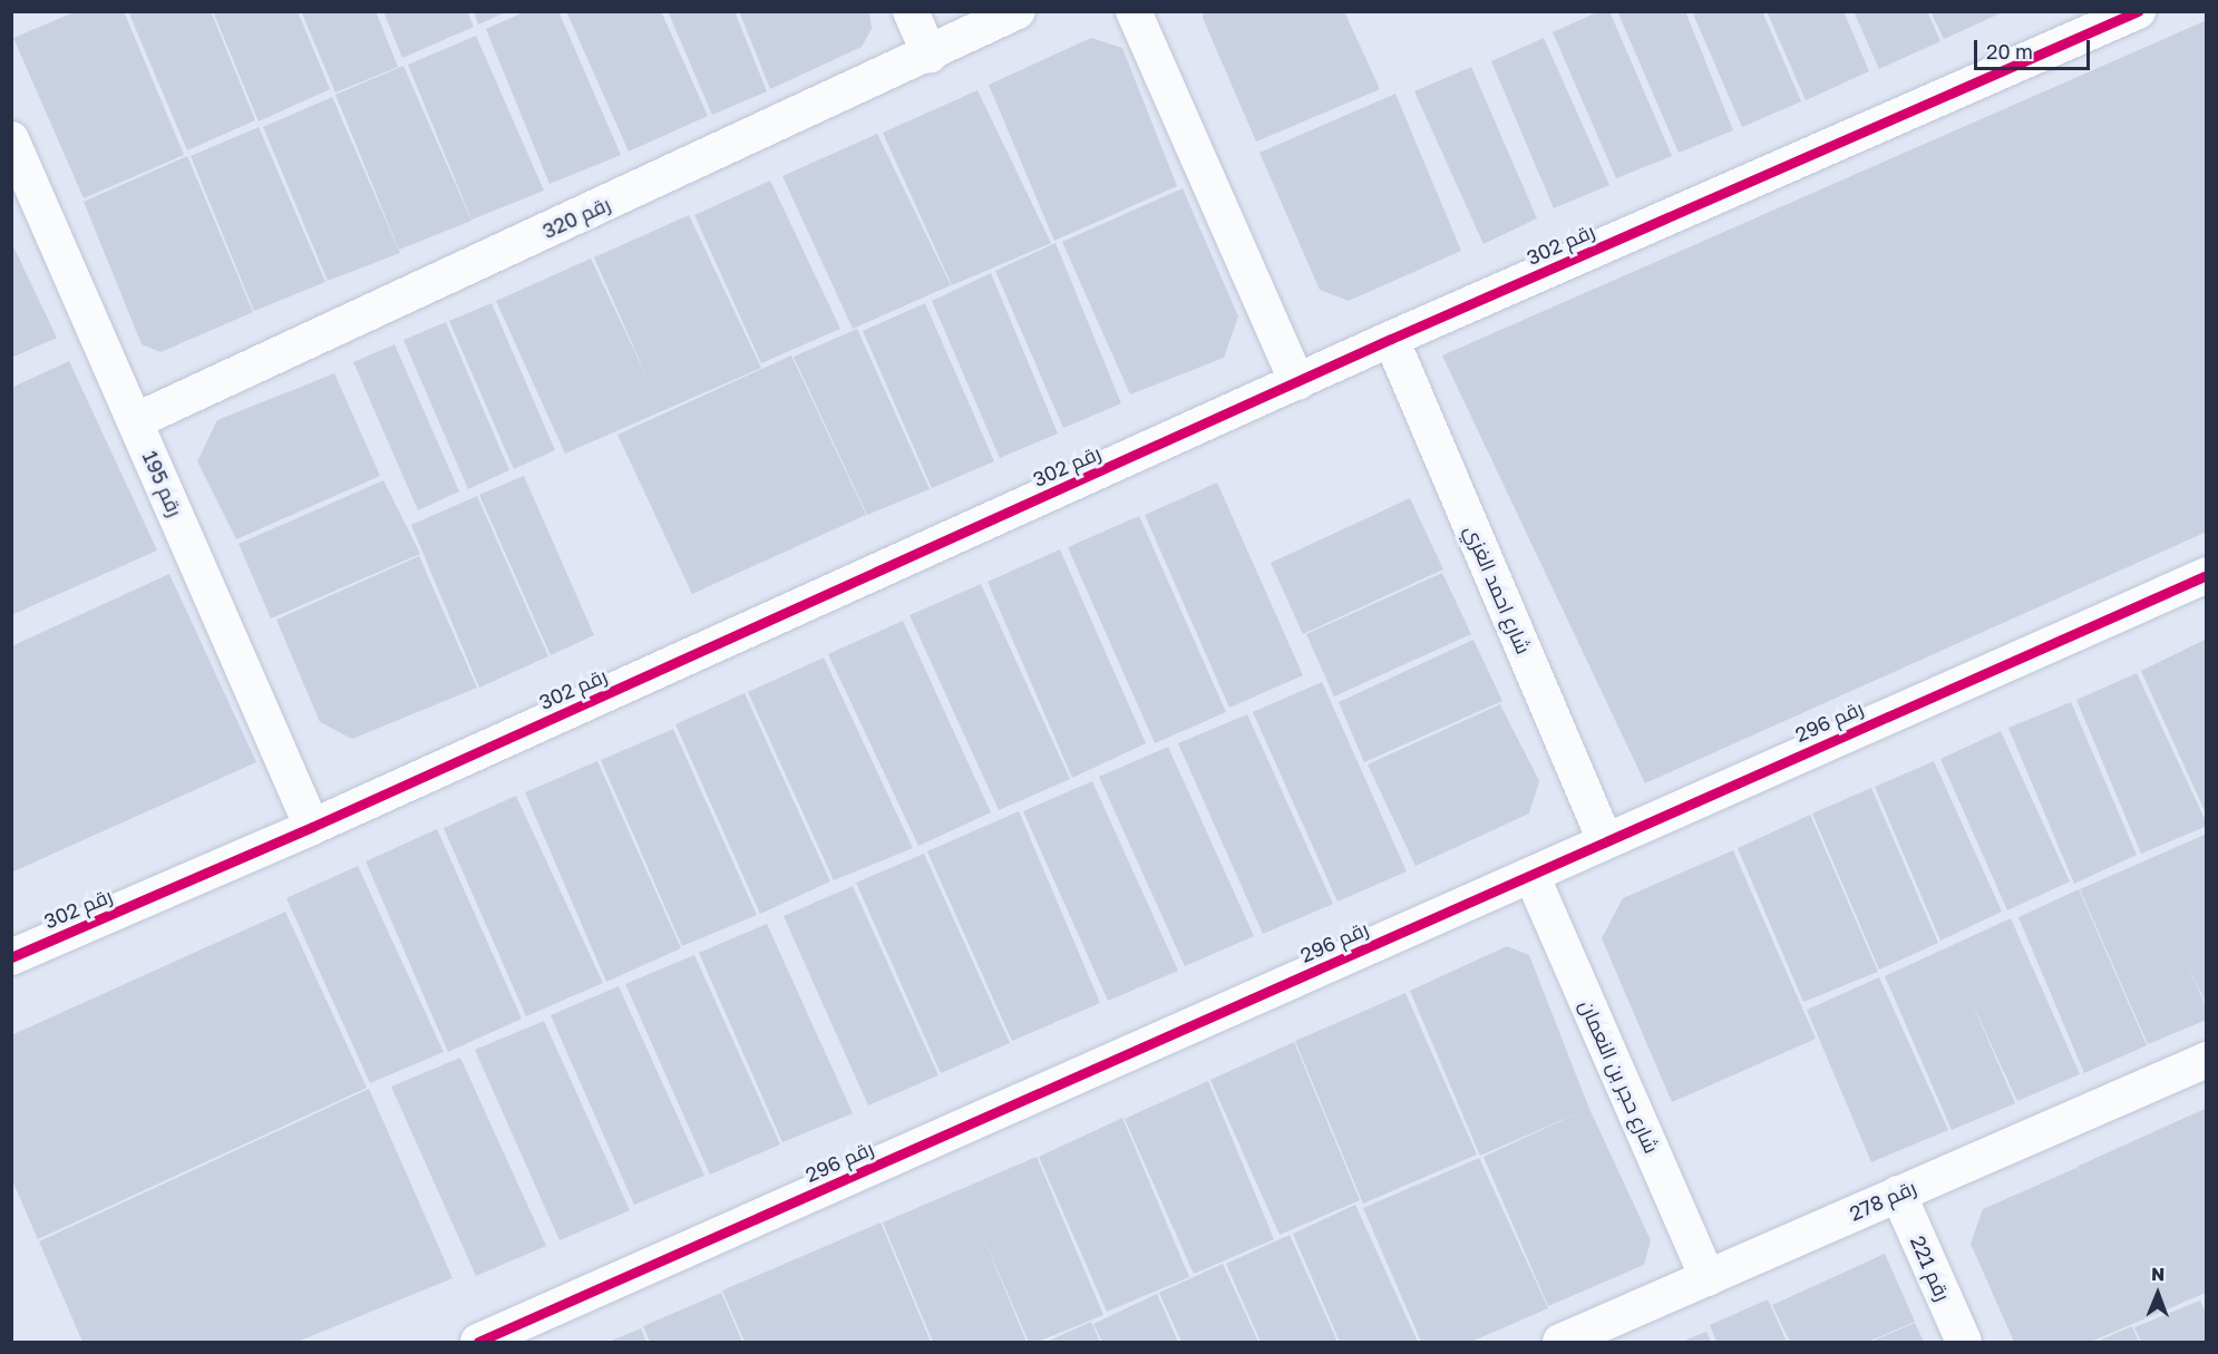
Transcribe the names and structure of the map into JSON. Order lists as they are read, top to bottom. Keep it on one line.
{"streets":{"street":["رقم 320","رقم 302","رقم 195","شارع احمد الغزي","رقم 296","شارع حجر بن النعمان","رقم 278","رقم 221"]},"crossings":[["رقم 320","رقم 195"],["رقم 302","رقم 195"],["رقم 302","شارع احمد الغزي"],["شارع احمد الغزي","رقم 296"],["رقم 296","شارع حجر بن النعمان"],["شارع حجر بن النعمان","رقم 278"],["رقم 278","رقم 221"]],"scale_bar":"20 m","north":"top"}
